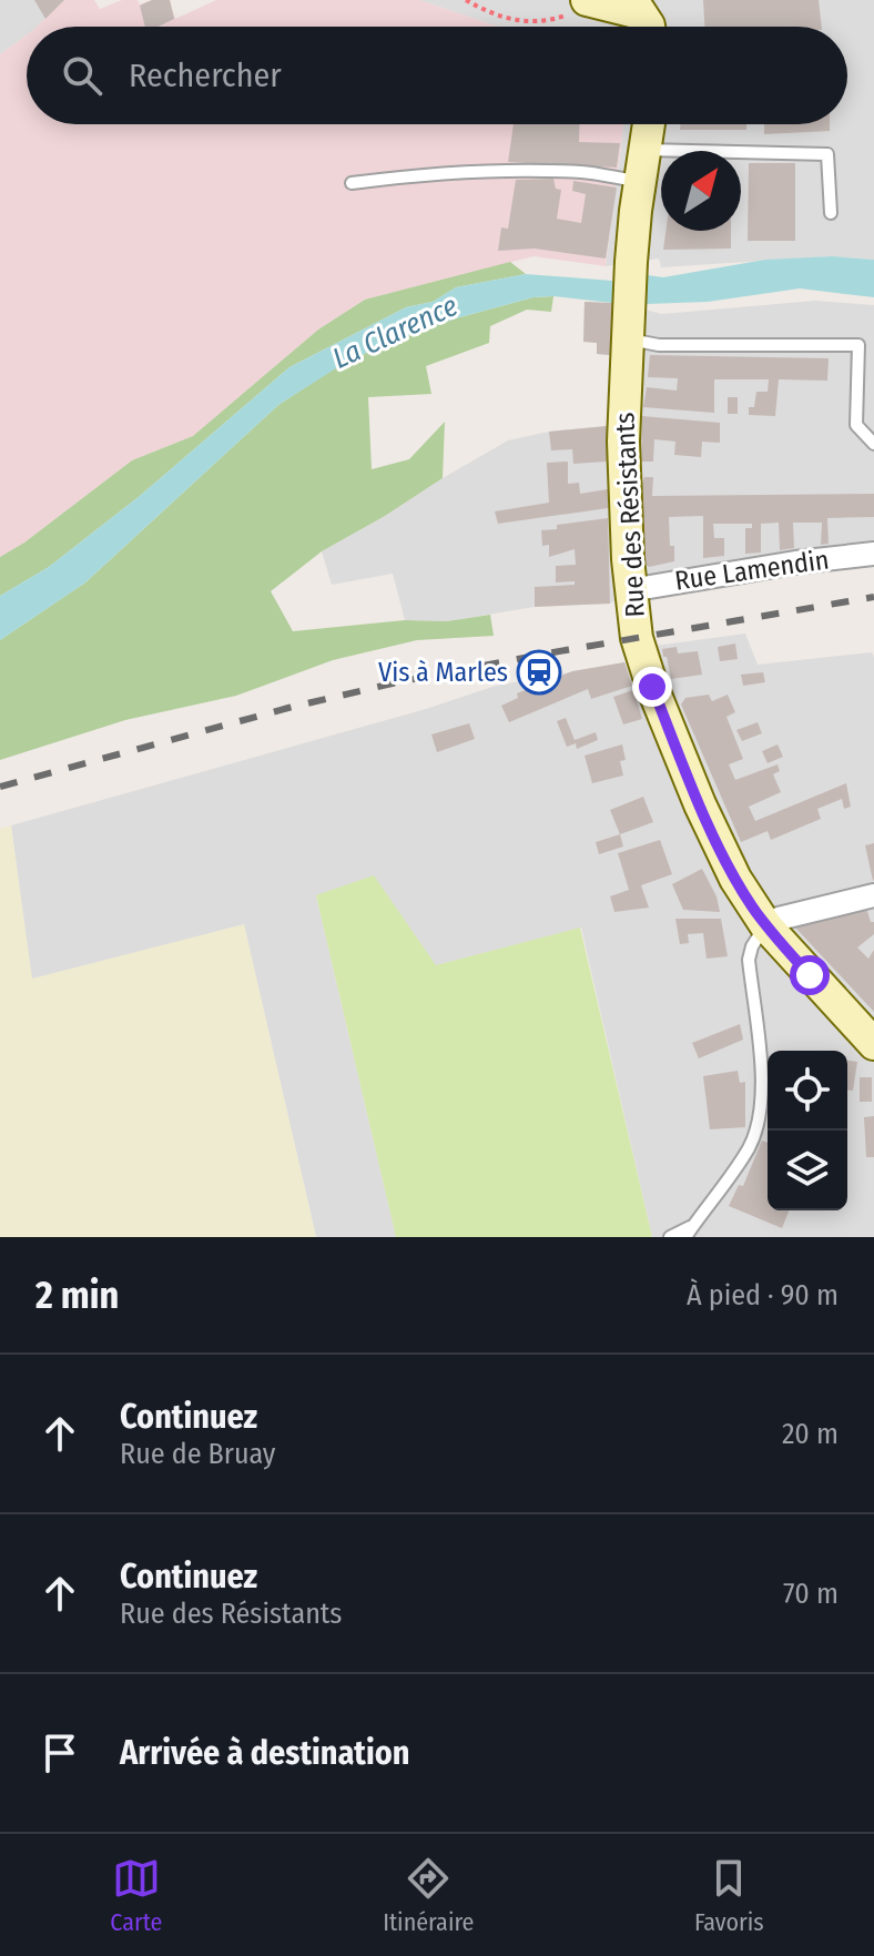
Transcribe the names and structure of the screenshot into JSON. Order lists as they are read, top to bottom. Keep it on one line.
{"streets":{"main road":["Rue des Résistants"],"street":["Rue Lamendin"]},"crossings":[["Rue des Résistants","Rue Lamendin"]],"water":["La Clarence"],"places":{"station":["Vis à Marles"]},"north":"top right","page":{"search":"Rechercher","heading":["2 min","À pied · 90 m"],"list":[["Continuez","Rue de Bruay","20 m"],["Continuez","Rue des Résistants","70 m"],"Arrivée à destination"],"nav":["Carte","Itinéraire","Favoris"]}}
